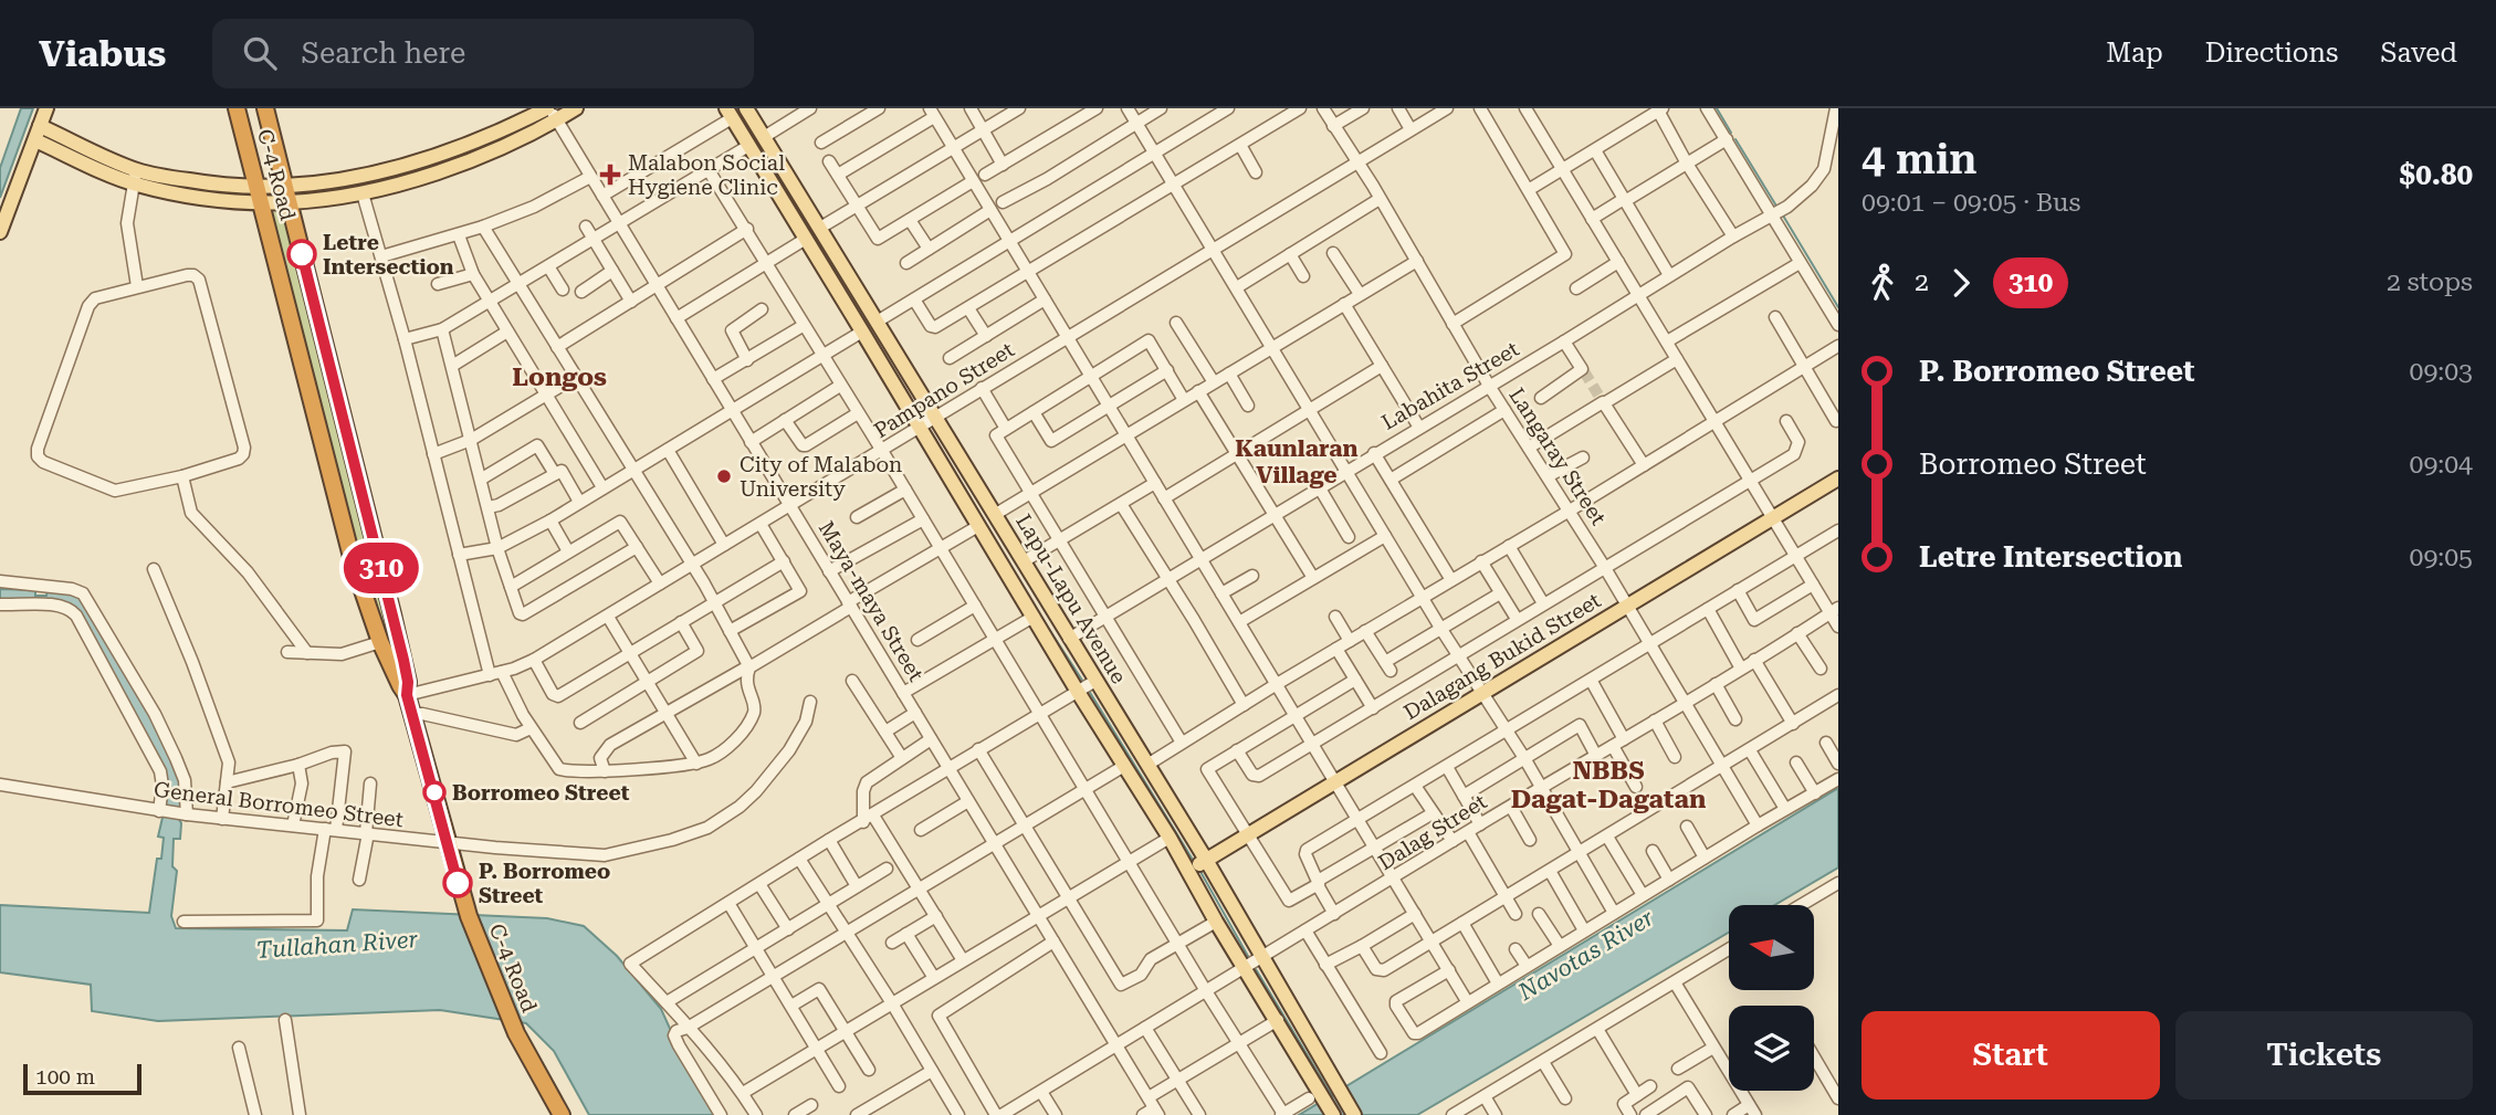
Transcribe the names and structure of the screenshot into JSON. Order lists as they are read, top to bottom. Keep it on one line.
{"streets":{"highway":["C-4 Road"],"main road":["Lapu-Lapu Avenue","Dalagang Bukid Street"],"street":["Labahita Street","Pampano Street","Langaray Street","Maya-maya Street","General Borromeo Street","Dalag Street"]},"crossings":[["C-4 Road","Pampano Street"],["C-4 Road","General Borromeo Street"],["Labahita Street","Langaray Street"],["Labahita Street","Lapu-Lapu Avenue"],["Pampano Street","Langaray Street"],["Pampano Street","Lapu-Lapu Avenue"],["Pampano Street","Maya-maya Street"],["Langaray Street","Dalagang Bukid Street"],["Langaray Street","Dalag Street"],["Lapu-Lapu Avenue","Dalagang Bukid Street"],["Lapu-Lapu Avenue","Dalag Street"],["Maya-maya Street","Dalag Street"]],"districts":["Longos","Kaunlaran Village","NBBS Dagat-Dagatan"],"water":["Tullahan River","Navotas River"],"places":{"health":["Malabon Social Hygiene Clinic"],"other":["Letre Intersection","City of Malabon University","Borromeo Street","P. Borromeo Street"]},"lines":["bus line 310"],"scale_bar":"100 m","north":"left","page":{"header":"Viabus","search":"Search here","nav":["Map","Directions","Saved"],"on_map":"310","heading":["4 min","09:01 – 09:05 · Bus","$0.80"],"legs":["2","310","2 stops"],"list":[{"name":"P. Borromeo Street","value":"09:03"},{"name":"Borromeo Street","value":"09:04"},{"name":"Letre Intersection","value":"09:05"}],"buttons":["Start","Tickets"],"scale":"100 m"}}
